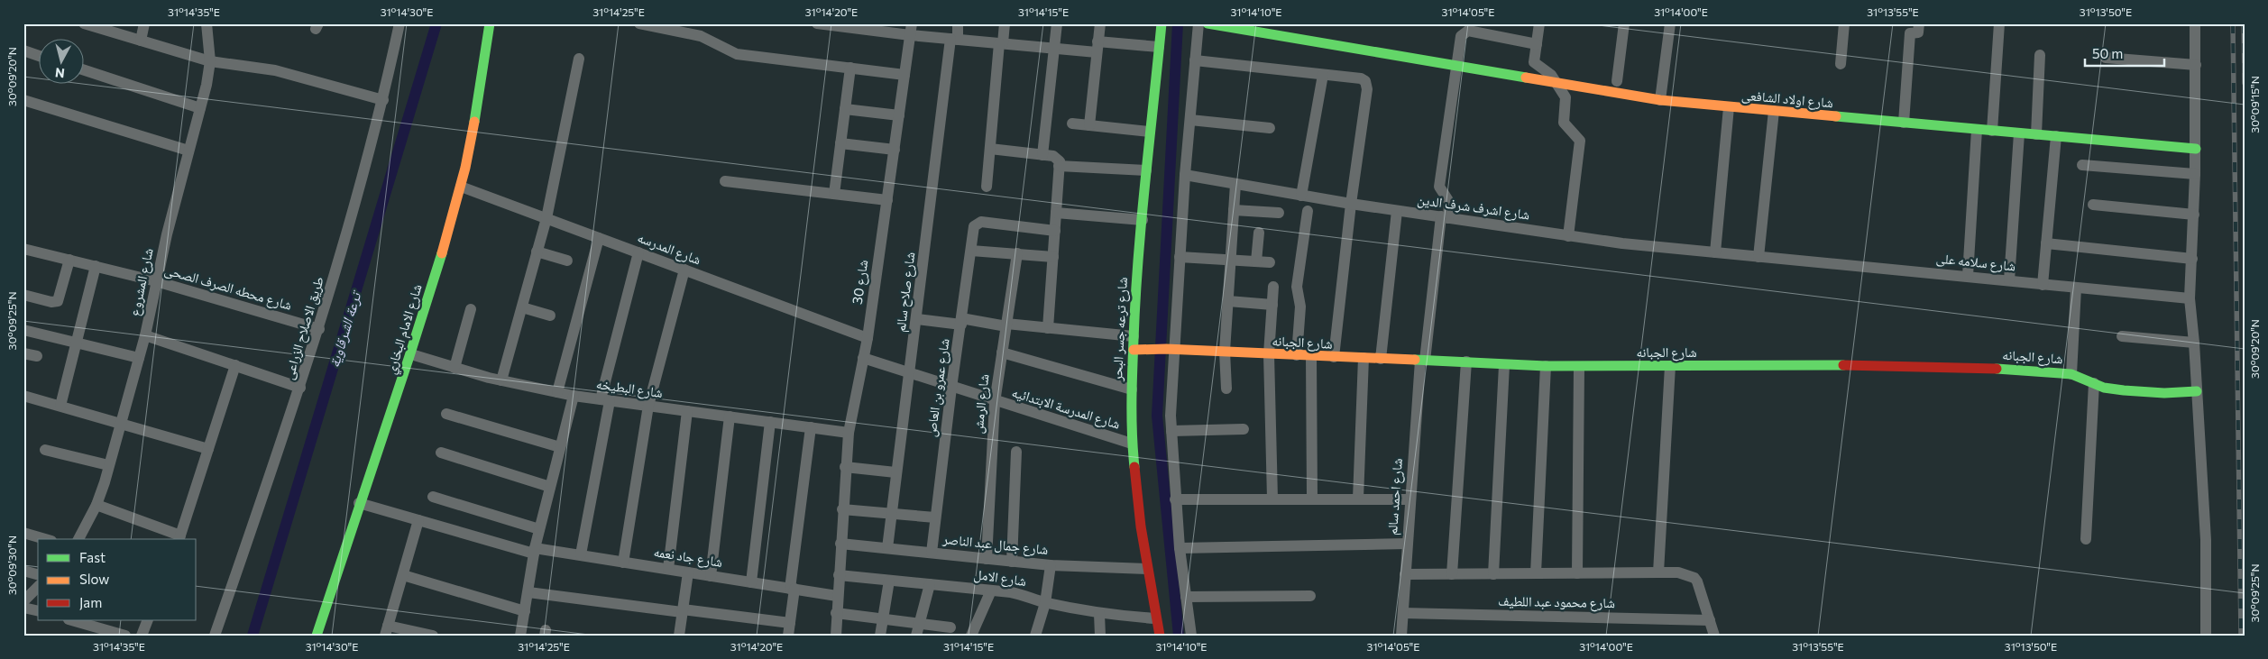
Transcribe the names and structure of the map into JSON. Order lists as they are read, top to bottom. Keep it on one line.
{"streets":{"street":["شارع اولاد الشافعى","شارع اشرف شرف الدين","شارع المدرسه","شارع سلامه على","شارع المشروع","شارع 30","شارع محطه الصرف الصحى","شارع صلاح سالم","طريق الاصلاح الزراعى","شارع الامام البخاري","شارع ترعه جسر البحر","شارع الجبانه","شارع عمرو بن العاص","شارع البطيخه","شارع الرمش","شارع المدرسة الابتدائيه","شارع احمد سالم","شارع جمال عبد الناصر","شارع جاد نعمه","شارع الامل","شارع محمود عبد اللطيف"]},"crossings":[["شارع اولاد الشافعى","شارع احمد سالم"],["شارع اشرف شرف الدين","شارع سلامه على"],["شارع اشرف شرف الدين","شارع احمد سالم"],["شارع المدرسه","شارع 30"],["شارع المدرسه","شارع الامام البخاري"],["شارع المشروع","شارع محطه الصرف الصحى"],["شارع 30","شارع البطيخه"],["شارع 30","شارع المدرسة الابتدائيه"],["شارع 30","شارع جمال عبد الناصر"],["شارع 30","شارع جاد نعمه"],["شارع 30","شارع الامل"],["شارع محطه الصرف الصحى","طريق الاصلاح الزراعى"],["شارع صلاح سالم","شارع المدرسة الابتدائيه"],["شارع صلاح سالم","شارع جمال عبد الناصر"],["شارع الامام البخاري","شارع البطيخه"],["شارع الامام البخاري","شارع جاد نعمه"],["شارع ترعه جسر البحر","شارع الجبانه"],["شارع ترعه جسر البحر","شارع المدرسة الابتدائيه"],["شارع ترعه جسر البحر","شارع جمال عبد الناصر"],["شارع ترعه جسر البحر","شارع الامل"],["شارع الجبانه","شارع احمد سالم"],["شارع عمرو بن العاص","شارع المدرسة الابتدائيه"],["شارع عمرو بن العاص","شارع جمال عبد الناصر"],["شارع الرمش","شارع المدرسة الابتدائيه"],["شارع الرمش","شارع جمال عبد الناصر"],["شارع احمد سالم","شارع محمود عبد اللطيف"]],"water":["ترعة الشرقاوية"],"legend":["Fast","Slow","Jam"],"scale_bar":"50 m","north":"bottom","coordinates":["31°14'35\"E","31°14'30\"E","31°14'25\"E","31°14'20\"E","31°14'15\"E","31°14'10\"E","31°14'05\"E","31°14'00\"E","31°13'55\"E","31°13'50\"E","30°09'20\"N","30°09'15\"N","30°09'25\"N","30°09'30\"N"]}
